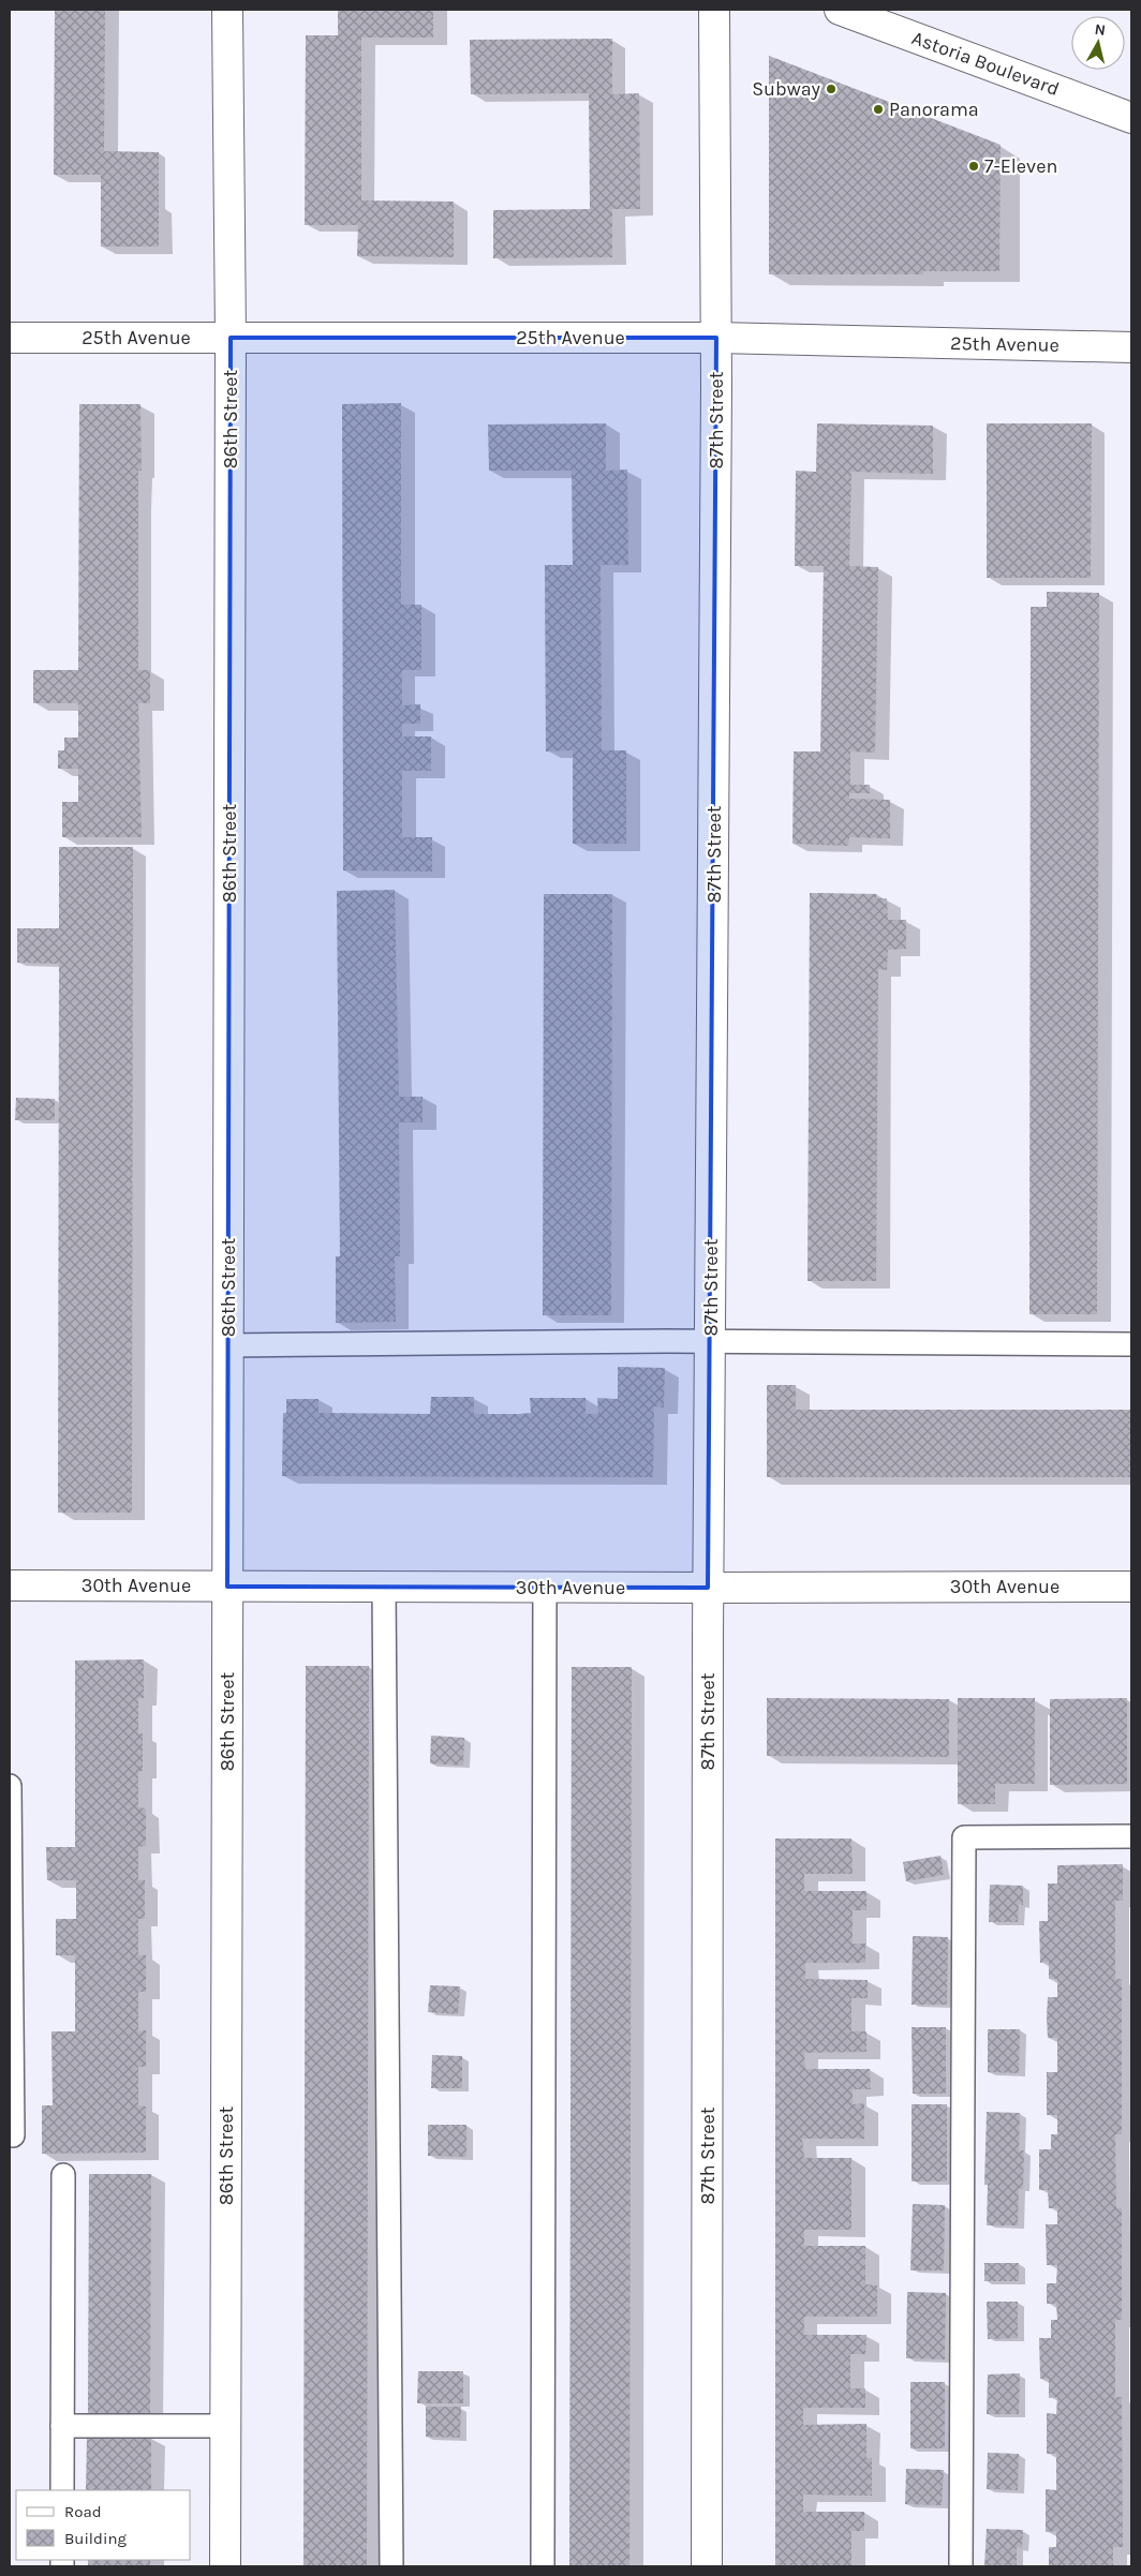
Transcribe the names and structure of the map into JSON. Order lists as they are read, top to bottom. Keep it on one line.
{"streets":{"street":["Astoria Boulevard","25th Avenue","86th Street","87th Street","30th Avenue"]},"crossings":[["25th Avenue","86th Street"],["25th Avenue","87th Street"],["86th Street","30th Avenue"],["87th Street","30th Avenue"]],"places":["Subway","Panorama","7-Eleven"],"legend":["Road","Building"],"north":"top"}
